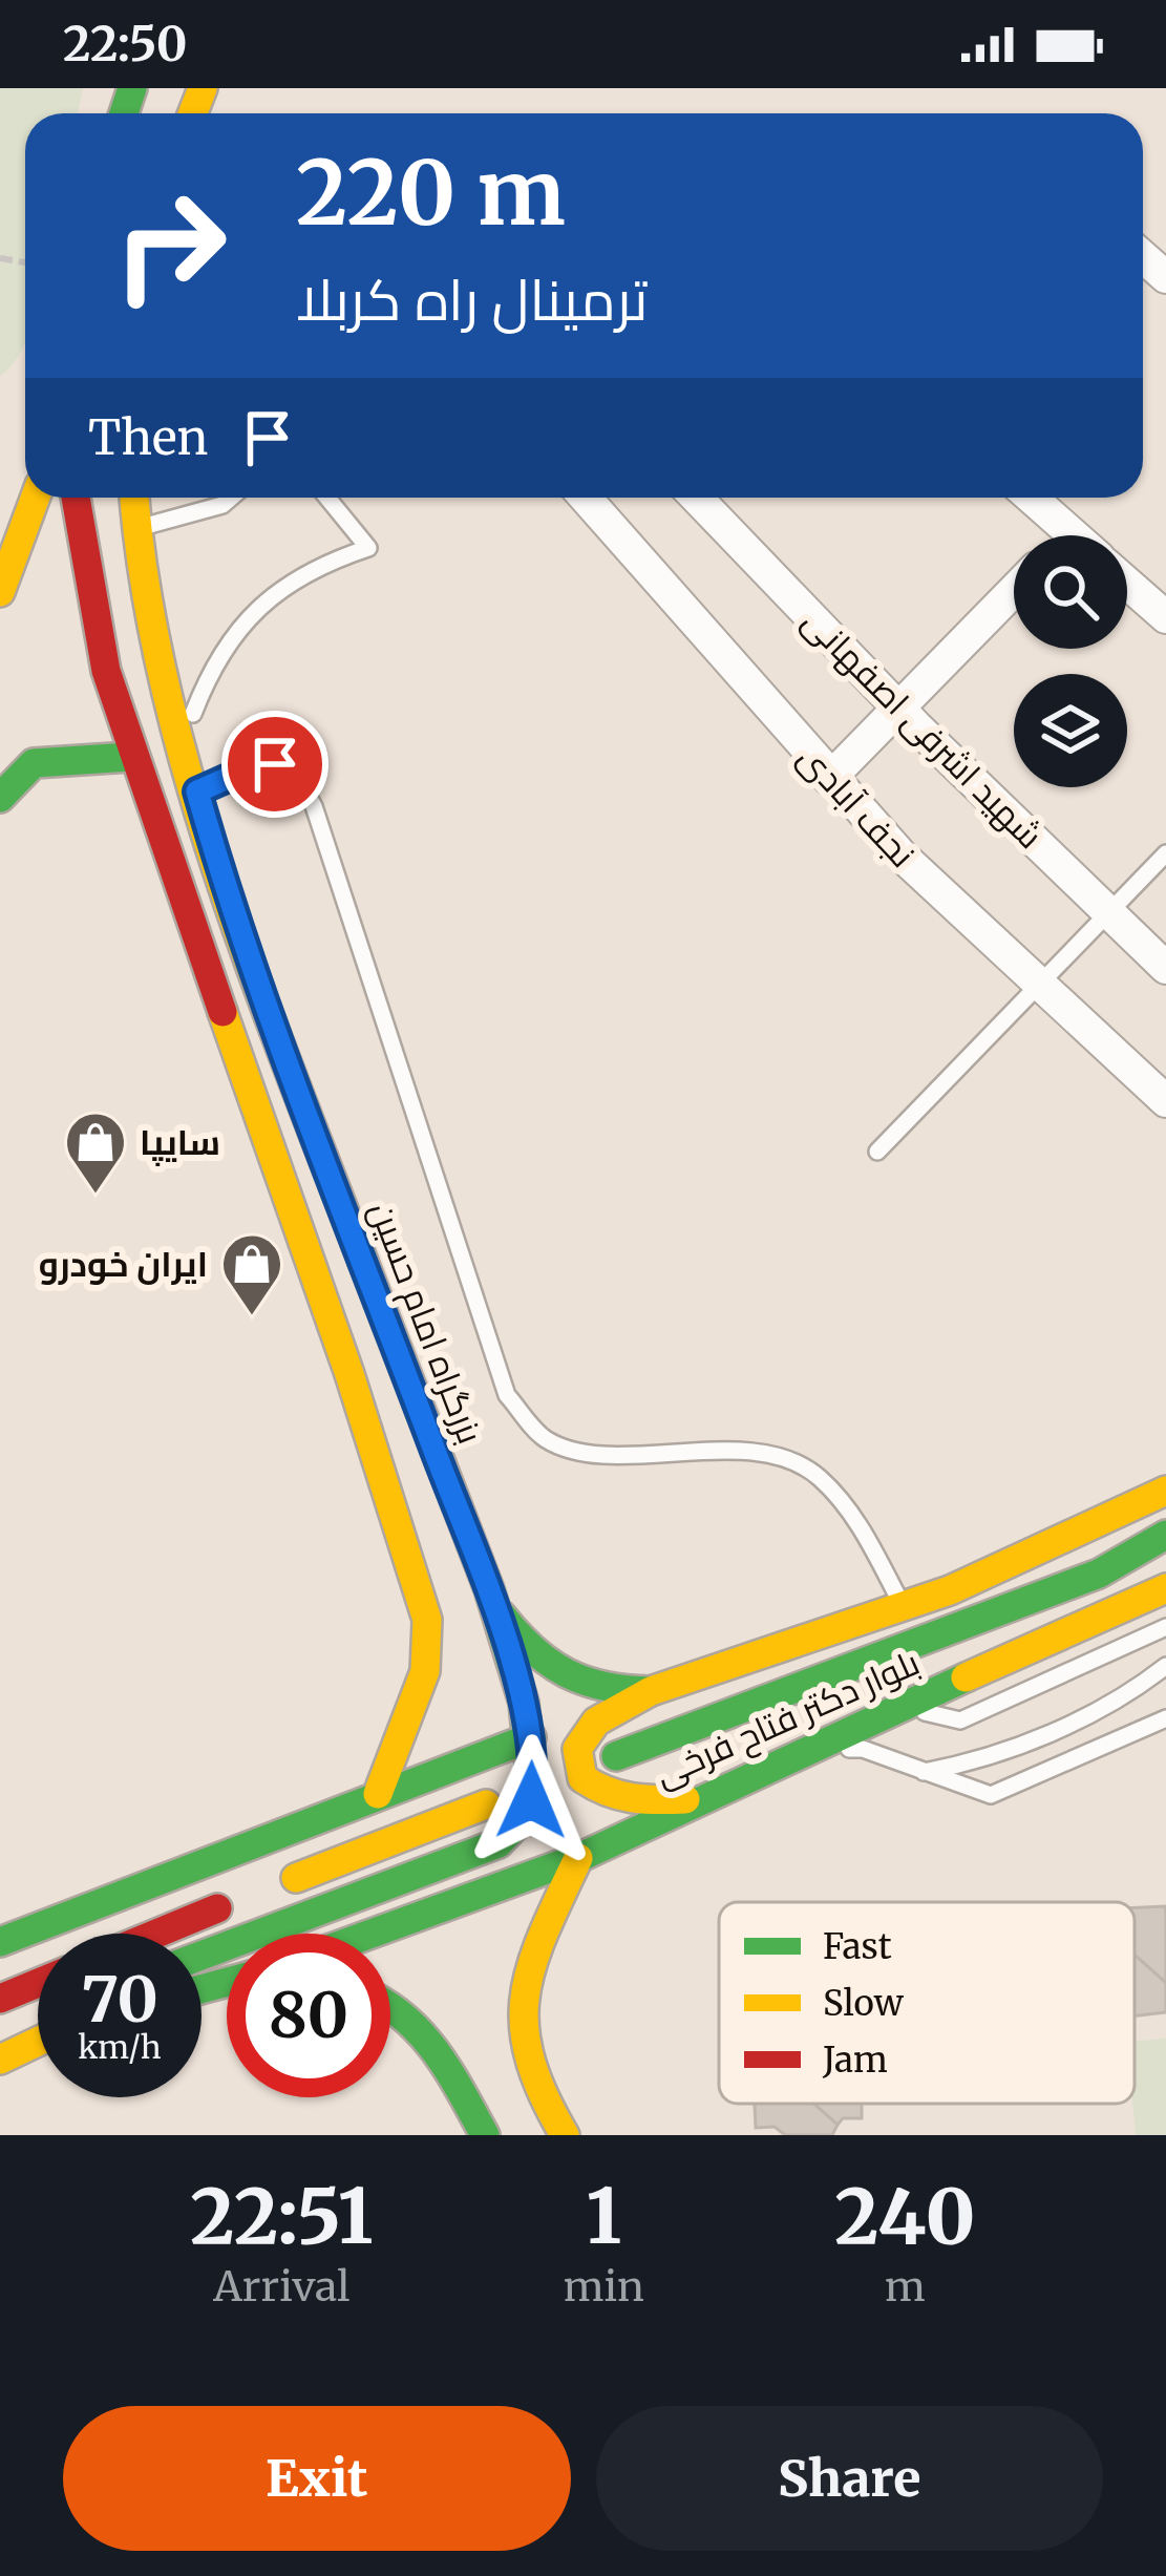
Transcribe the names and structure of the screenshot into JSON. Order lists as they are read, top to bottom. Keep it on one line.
{"streets":{"main road":["بزرگراه امام حسین","بلوار دکتر فتاح فرخی"],"street":["شهید اشرفی اصفهانی","نجف آبادی"]},"places":{"shop":["سایپا","ایران خودرو"]},"legend":["Fast","Slow","Jam"],"page":{"status":"22:50","turn":["220 m","ترمینال راه کربلا"],"then":"Then","speed":"70 km/h","limit":"80","eta":["22:51","Arrival","1","min","240","m"],"buttons":["Exit","Share"]}}
